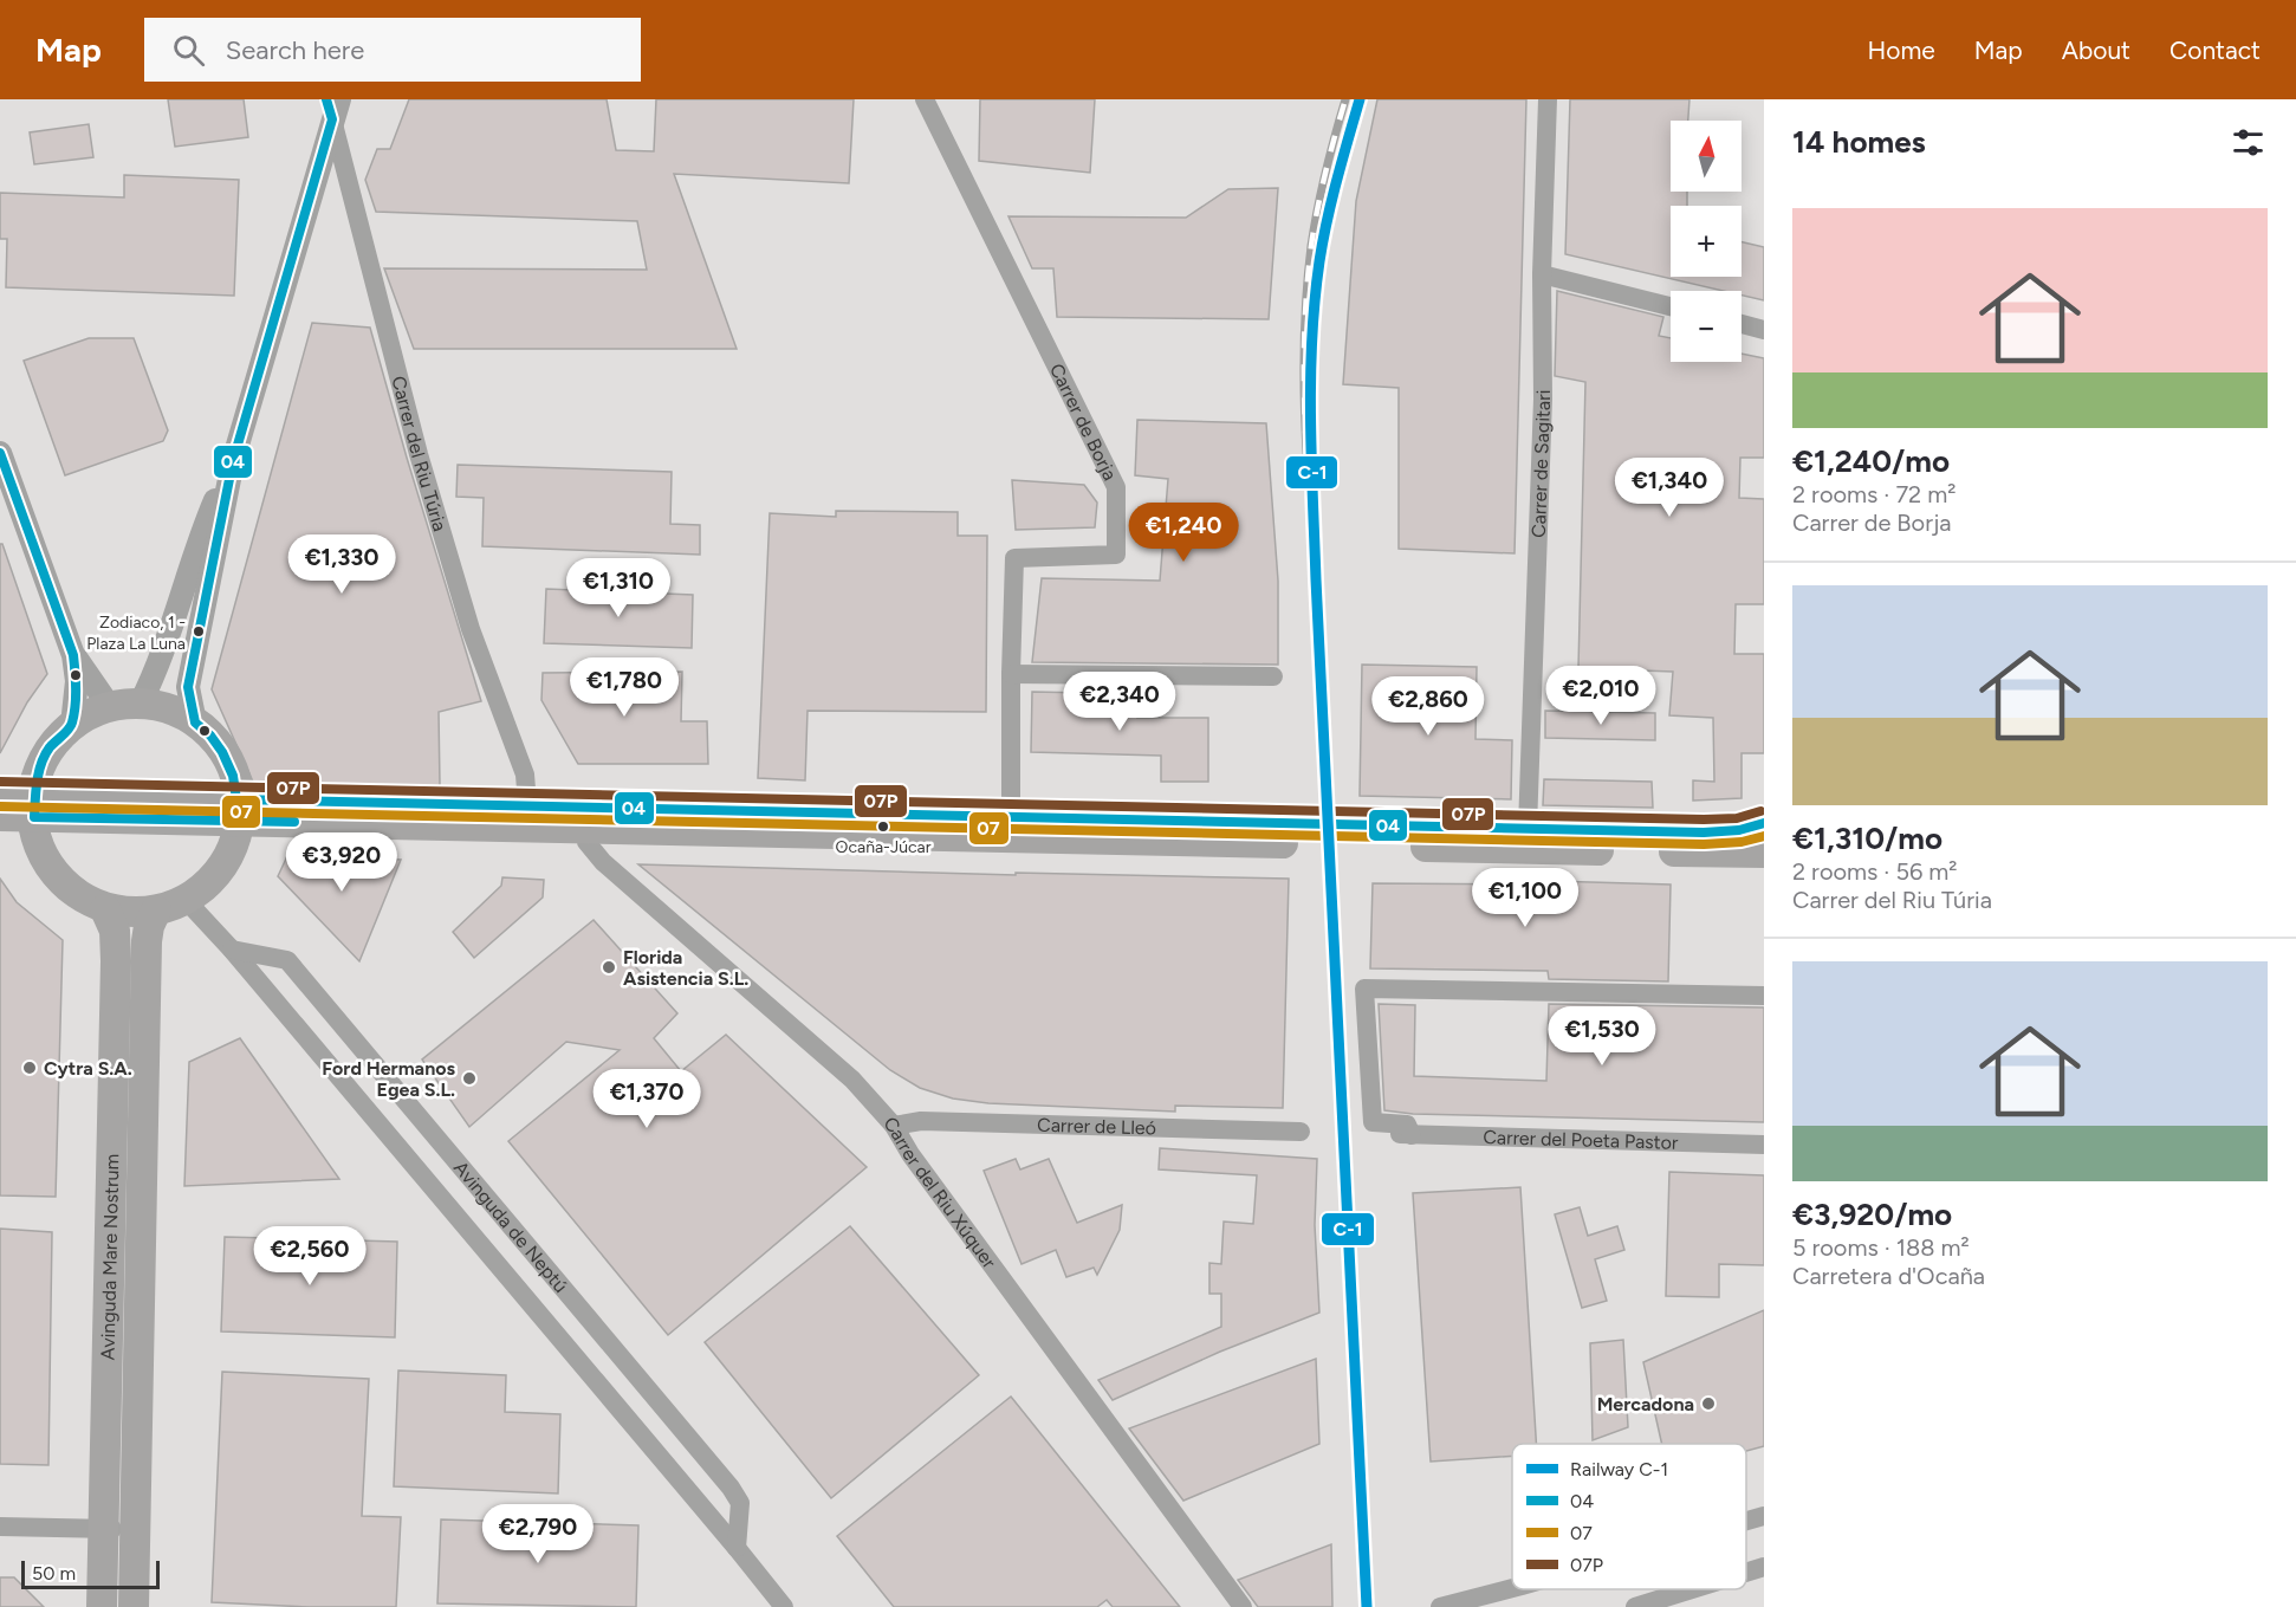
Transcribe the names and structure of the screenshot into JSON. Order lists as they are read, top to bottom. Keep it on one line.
{"streets":{"main road":["Avinguda Mare Nostrum"],"street":["Carrer de Borja","Carrer del Riu Túria","Carrer de Sagitari","Carrer de Lleó","Carrer del Poeta Pastor","Carrer del Riu Xúquer","Avinguda de Neptú"]},"crossings":[["Carrer de Lleó","Carrer del Riu Xúquer"]],"places":["Zodiaco, 1 - Plaza La Luna","Ocaña-Júcar","Florida Asistencia S.L.","Cytra S.A.","Ford Hermanos Egea S.L.","Mercadona"],"lines":["rail line C-1","transit line 04","transit line 07P","transit line 07"],"legend":["Railway C-1","04","07","07P"],"scale_bar":"50 m","north":"top","page":{"header":"Map","search":"Search here","nav":["Home","Map","About","Contact"],"heading":"14 homes","map_buttons":["+","−"],"list":[{"name":"€1,240/mo","note":"2 rooms · 72 m² · Carrer de Borja"},{"name":"€1,310/mo","note":"2 rooms · 56 m² · Carrer del Riu Túria"},{"name":"€3,920/mo","note":"5 rooms · 188 m² · Carretera d'Ocaña"}],"price":["€1,340","€1,240","€1,330","€1,310","€1,780","€2,010","€2,340","€2,860","€3,920","€1,100","€1,530","€1,370","€2,560","€2,790"],"scale":"50 m"}}
